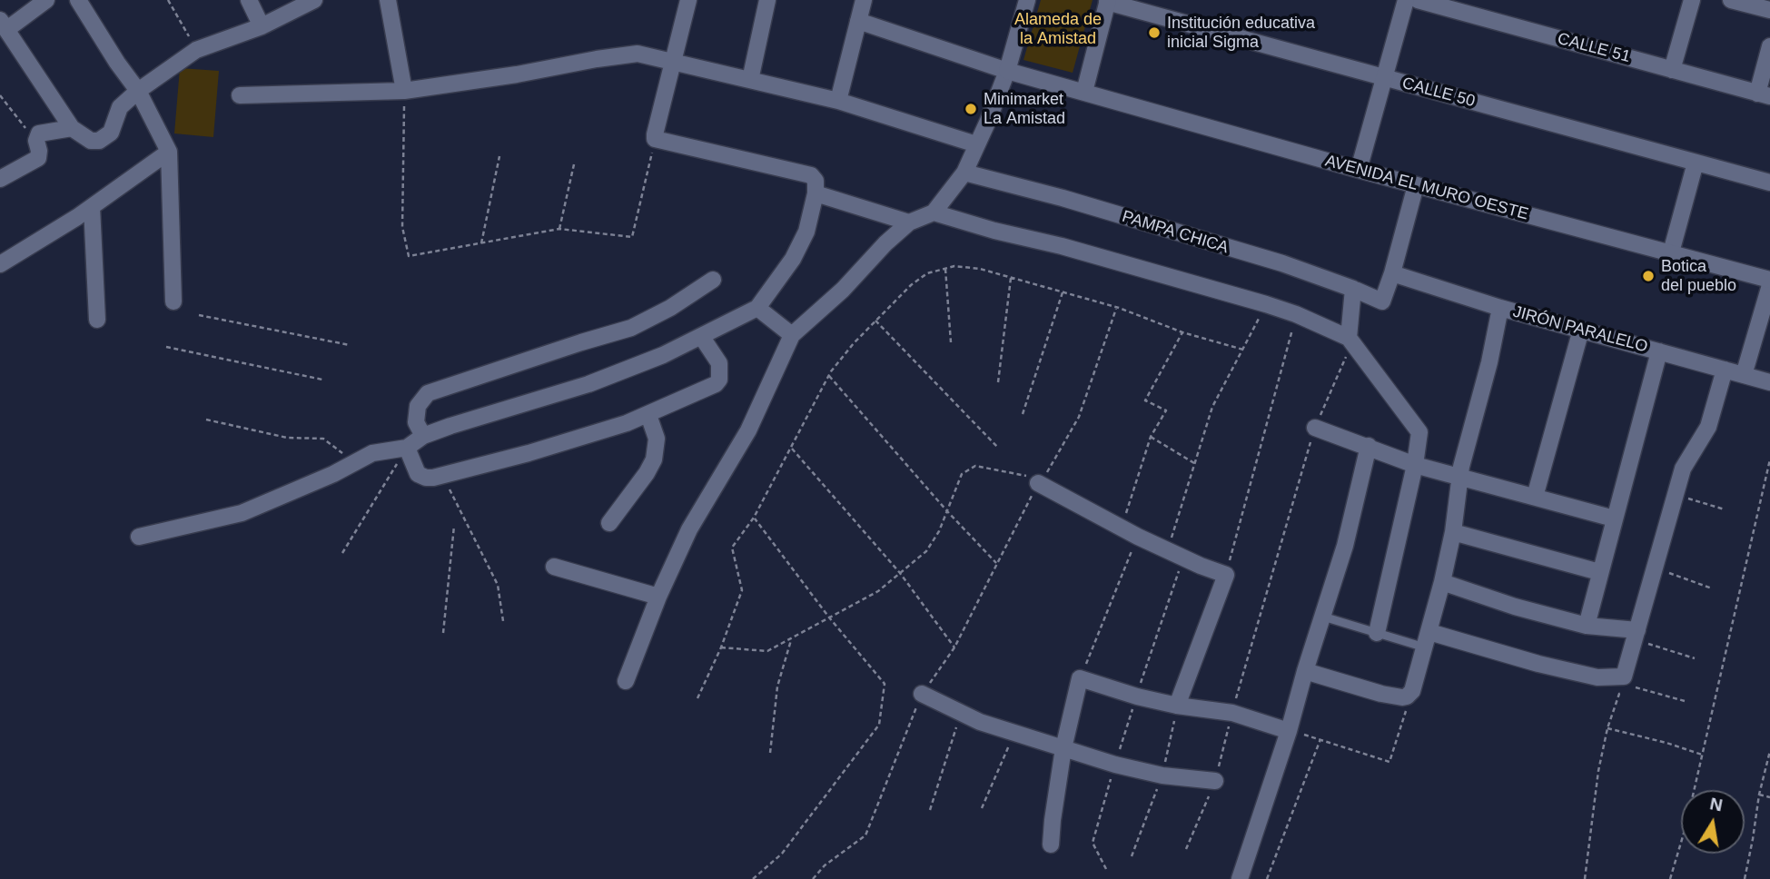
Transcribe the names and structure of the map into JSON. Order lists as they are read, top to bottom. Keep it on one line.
{"streets":{"street":["CALLE 51","CALLE 50","AVENIDA EL MURO OESTE","PAMPA CHICA","JIRÓN PARALELO"]},"crossings":[["PAMPA CHICA","JIRÓN PARALELO"]],"parks":["Alameda de la Amistad"],"places":["Institución educativa inicial Sigma","Minimarket La Amistad","Botica del pueblo"],"north":"top"}
